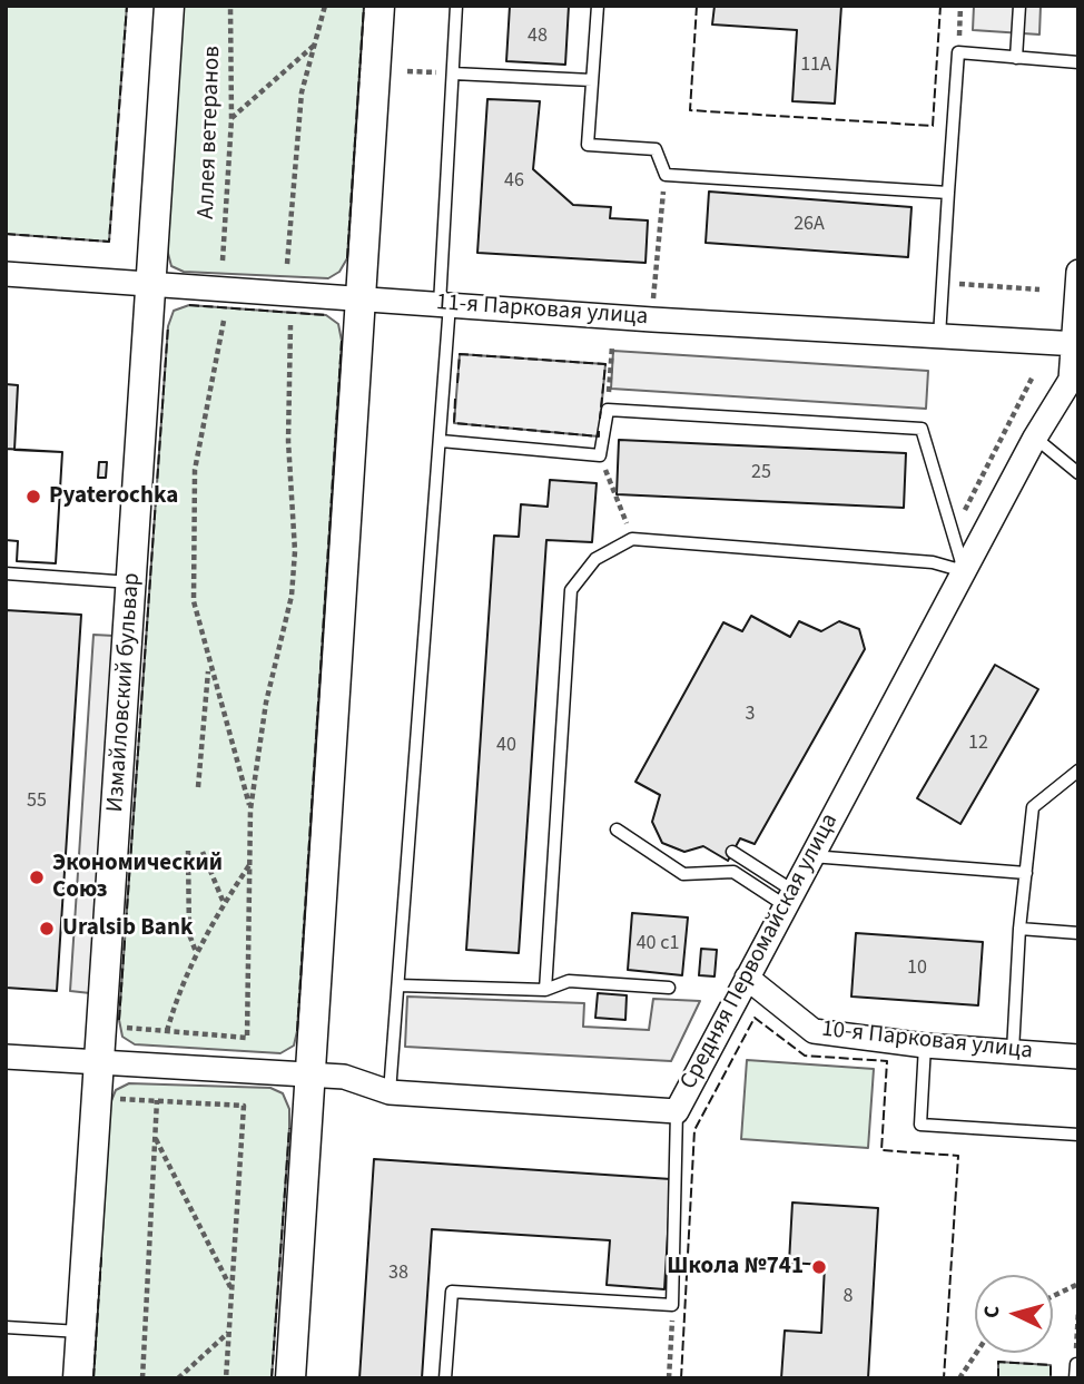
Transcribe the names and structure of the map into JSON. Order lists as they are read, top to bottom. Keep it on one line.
{"streets":{"street":["11-я Парковая улица","Измайловский бульвар","Средняя Первомайская улица","10-я Парковая улица"],"path":["Аллея ветеранов"]},"crossings":[["11-я Парковая улица","Измайловский бульвар"],["11-я Парковая улица","Средняя Первомайская улица"],["Измайловский бульвар","Средняя Первомайская улица"],["Средняя Первомайская улица","10-я Парковая улица"]],"places":["Pyaterochka","Экономический Союз","Uralsib Bank","Школа №741"],"house_numbers":["48","11А","46","26А","25","3","12","40","55","40 с1","10","38","8"],"north":"left"}
